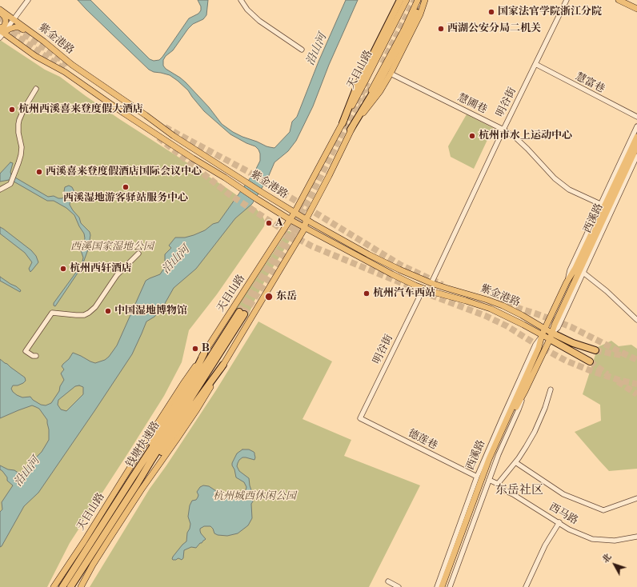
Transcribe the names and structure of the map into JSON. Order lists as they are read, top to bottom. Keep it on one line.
{"streets":{"highway":["钱塘快速路"],"main road":["紫金港路","天目山路","西溪路"],"street":["慧富巷","明谷街","慧圃巷","德莲巷","西马路"]},"crossings":[["紫金港路","天目山路"],["紫金港路","明谷街"],["紫金港路","西溪路"],["天目山路","慧圃巷"],["慧富巷","明谷街"],["明谷街","慧圃巷"],["明谷街","德莲巷"],["慧圃巷","西溪路"],["西溪路","德莲巷"],["西溪路","西马路"]],"districts":["东岳社区"],"water":["沿山河"],"parks":["西溪国家湿地公园","杭州城西休闲公园"],"places":["国家法官学院浙江分院","西湖公安分局二机关","杭州西溪喜来登度假大酒店","杭州市水上运动中心","西溪喜来登度假酒店国际会议中心","西溪湿地游客驿站服务中心","A","杭州西轩酒店","杭州汽车西站","东岳","中国湿地博物馆","B"],"north":"top left"}
